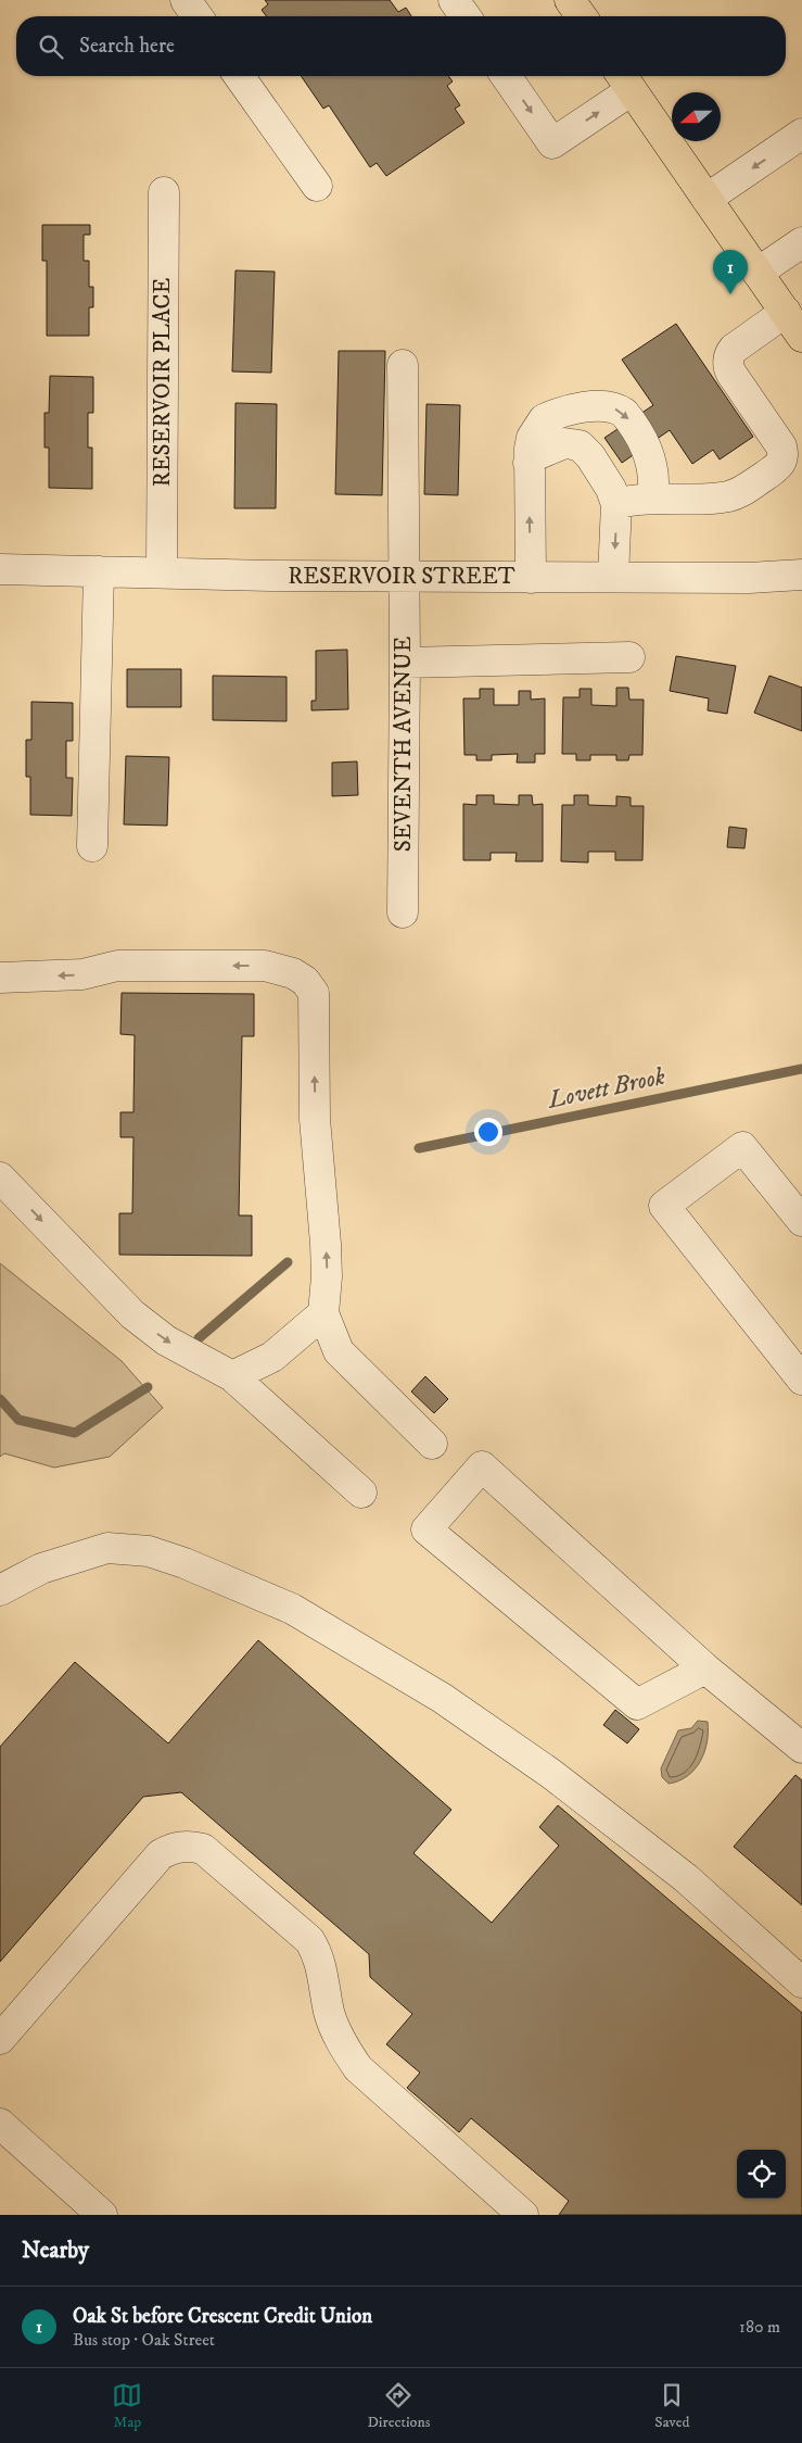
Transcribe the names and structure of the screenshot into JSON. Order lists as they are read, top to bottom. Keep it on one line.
{"streets":{"street":["RESERVOIR PLACE","RESERVOIR STREET","SEVENTH AVENUE"]},"crossings":[["RESERVOIR PLACE","RESERVOIR STREET"],["RESERVOIR STREET","SEVENTH AVENUE"]],"water":["Lovett Brook"],"north":"left","page":{"search":"Search here","pins":"1","heading":"Nearby","list":[{"mark":"1","name":"Oak St before Crescent Credit Union","note":"Bus stop · Oak Street","value":"180 m"}],"nav":["Map","Directions","Saved"]}}
